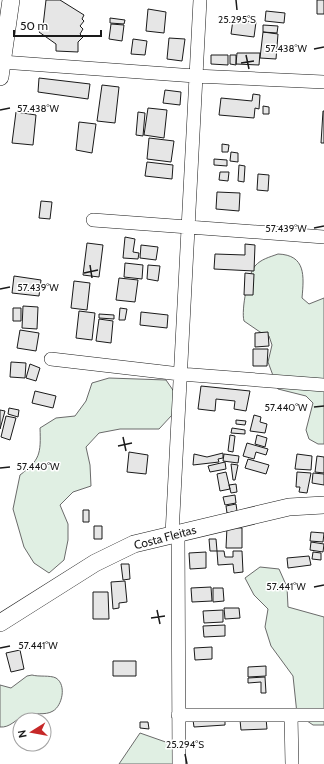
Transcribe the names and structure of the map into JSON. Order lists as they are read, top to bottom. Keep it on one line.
{"streets":{"main road":["Costa Fleitas"]},"scale_bar":"50 m","north":"left","coordinates":["25.295°S","57.438°W","57.439°W","57.440°W","57.441°W","25.294°S"]}
